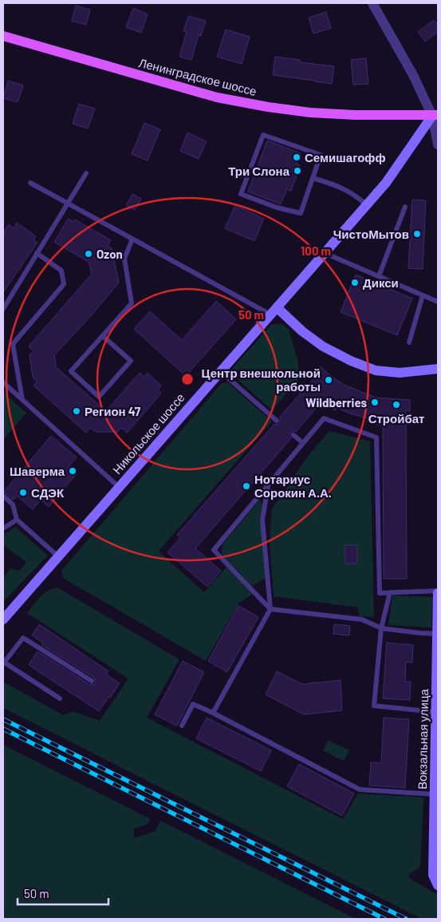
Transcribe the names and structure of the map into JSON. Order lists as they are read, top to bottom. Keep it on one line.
{"streets":{"main road":["Ленинградское шоссе","Никольское шоссе","Вокзальная улица"]},"crossings":[["Ленинградское шоссе","Никольское шоссе"]],"places":["Семишагофф","Три Слона","ЧистоМытов","Ozon","Дикси","Центр внешкольной работы","Wildberries","Стройбат","Регион 47","Шаверма","Нотариус Сорокин А.А.","СДЭК"],"scale_bar":"50 m","rings":["100 m","50 m"]}
